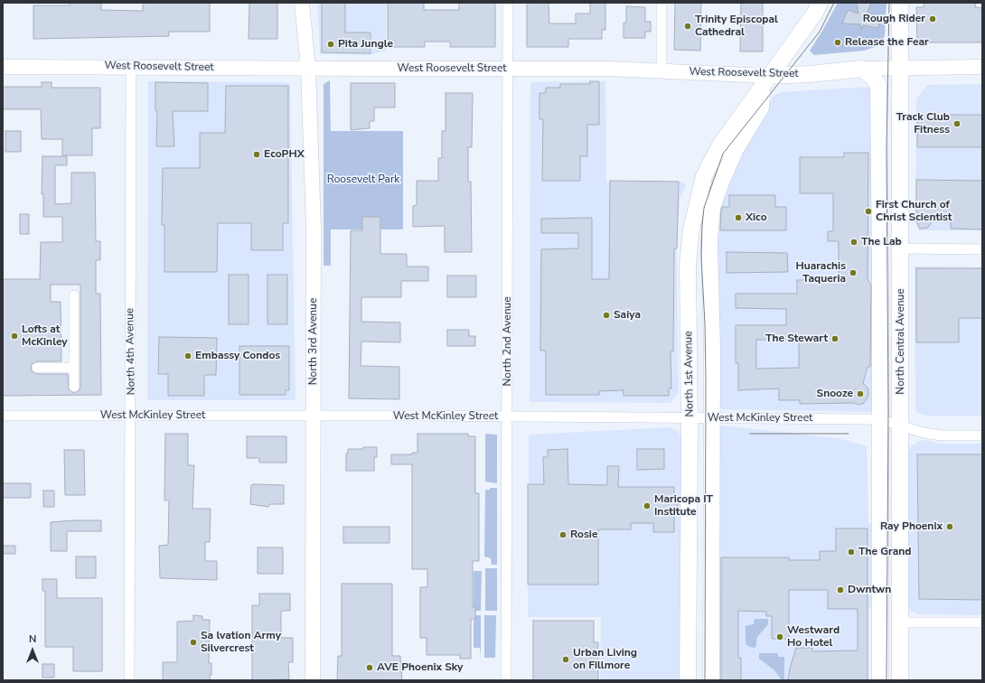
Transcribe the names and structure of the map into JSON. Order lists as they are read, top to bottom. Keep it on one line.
{"streets":{"main road":["West Roosevelt Street","North Central Avenue","North 1st Avenue"],"street":["North 3rd Avenue","North 2nd Avenue","North 4th Avenue","West McKinley Street"]},"crossings":[["West Roosevelt Street","North 3rd Avenue"],["West Roosevelt Street","North 2nd Avenue"],["West Roosevelt Street","North Central Avenue"],["West Roosevelt Street","North 4th Avenue"],["West Roosevelt Street","North 1st Avenue"],["North 3rd Avenue","West McKinley Street"],["North 2nd Avenue","West McKinley Street"],["North Central Avenue","West McKinley Street"],["North 4th Avenue","West McKinley Street"],["North 1st Avenue","West McKinley Street"]],"parks":["Roosevelt Park"],"places":["Rough Rider","Trinity Episcopal Cathedral","Release the Fear","Pita Jungle","Track Club Fitness","EcoPHX","First Church of Christ Scientist","Xico","The Lab","Huarachis Taqueria","Saiya","Lofts at McKinley","The Stewart","Embassy Condos","Snooze","Maricopa IT Institute","Ray Phoenix","Rosie","The Grand","Dwntwn","Westward Ho Hotel","Sa lvation Army Silvercrest","Urban Living on Fillmore","AVE Phoenix Sky"],"north":"top"}
